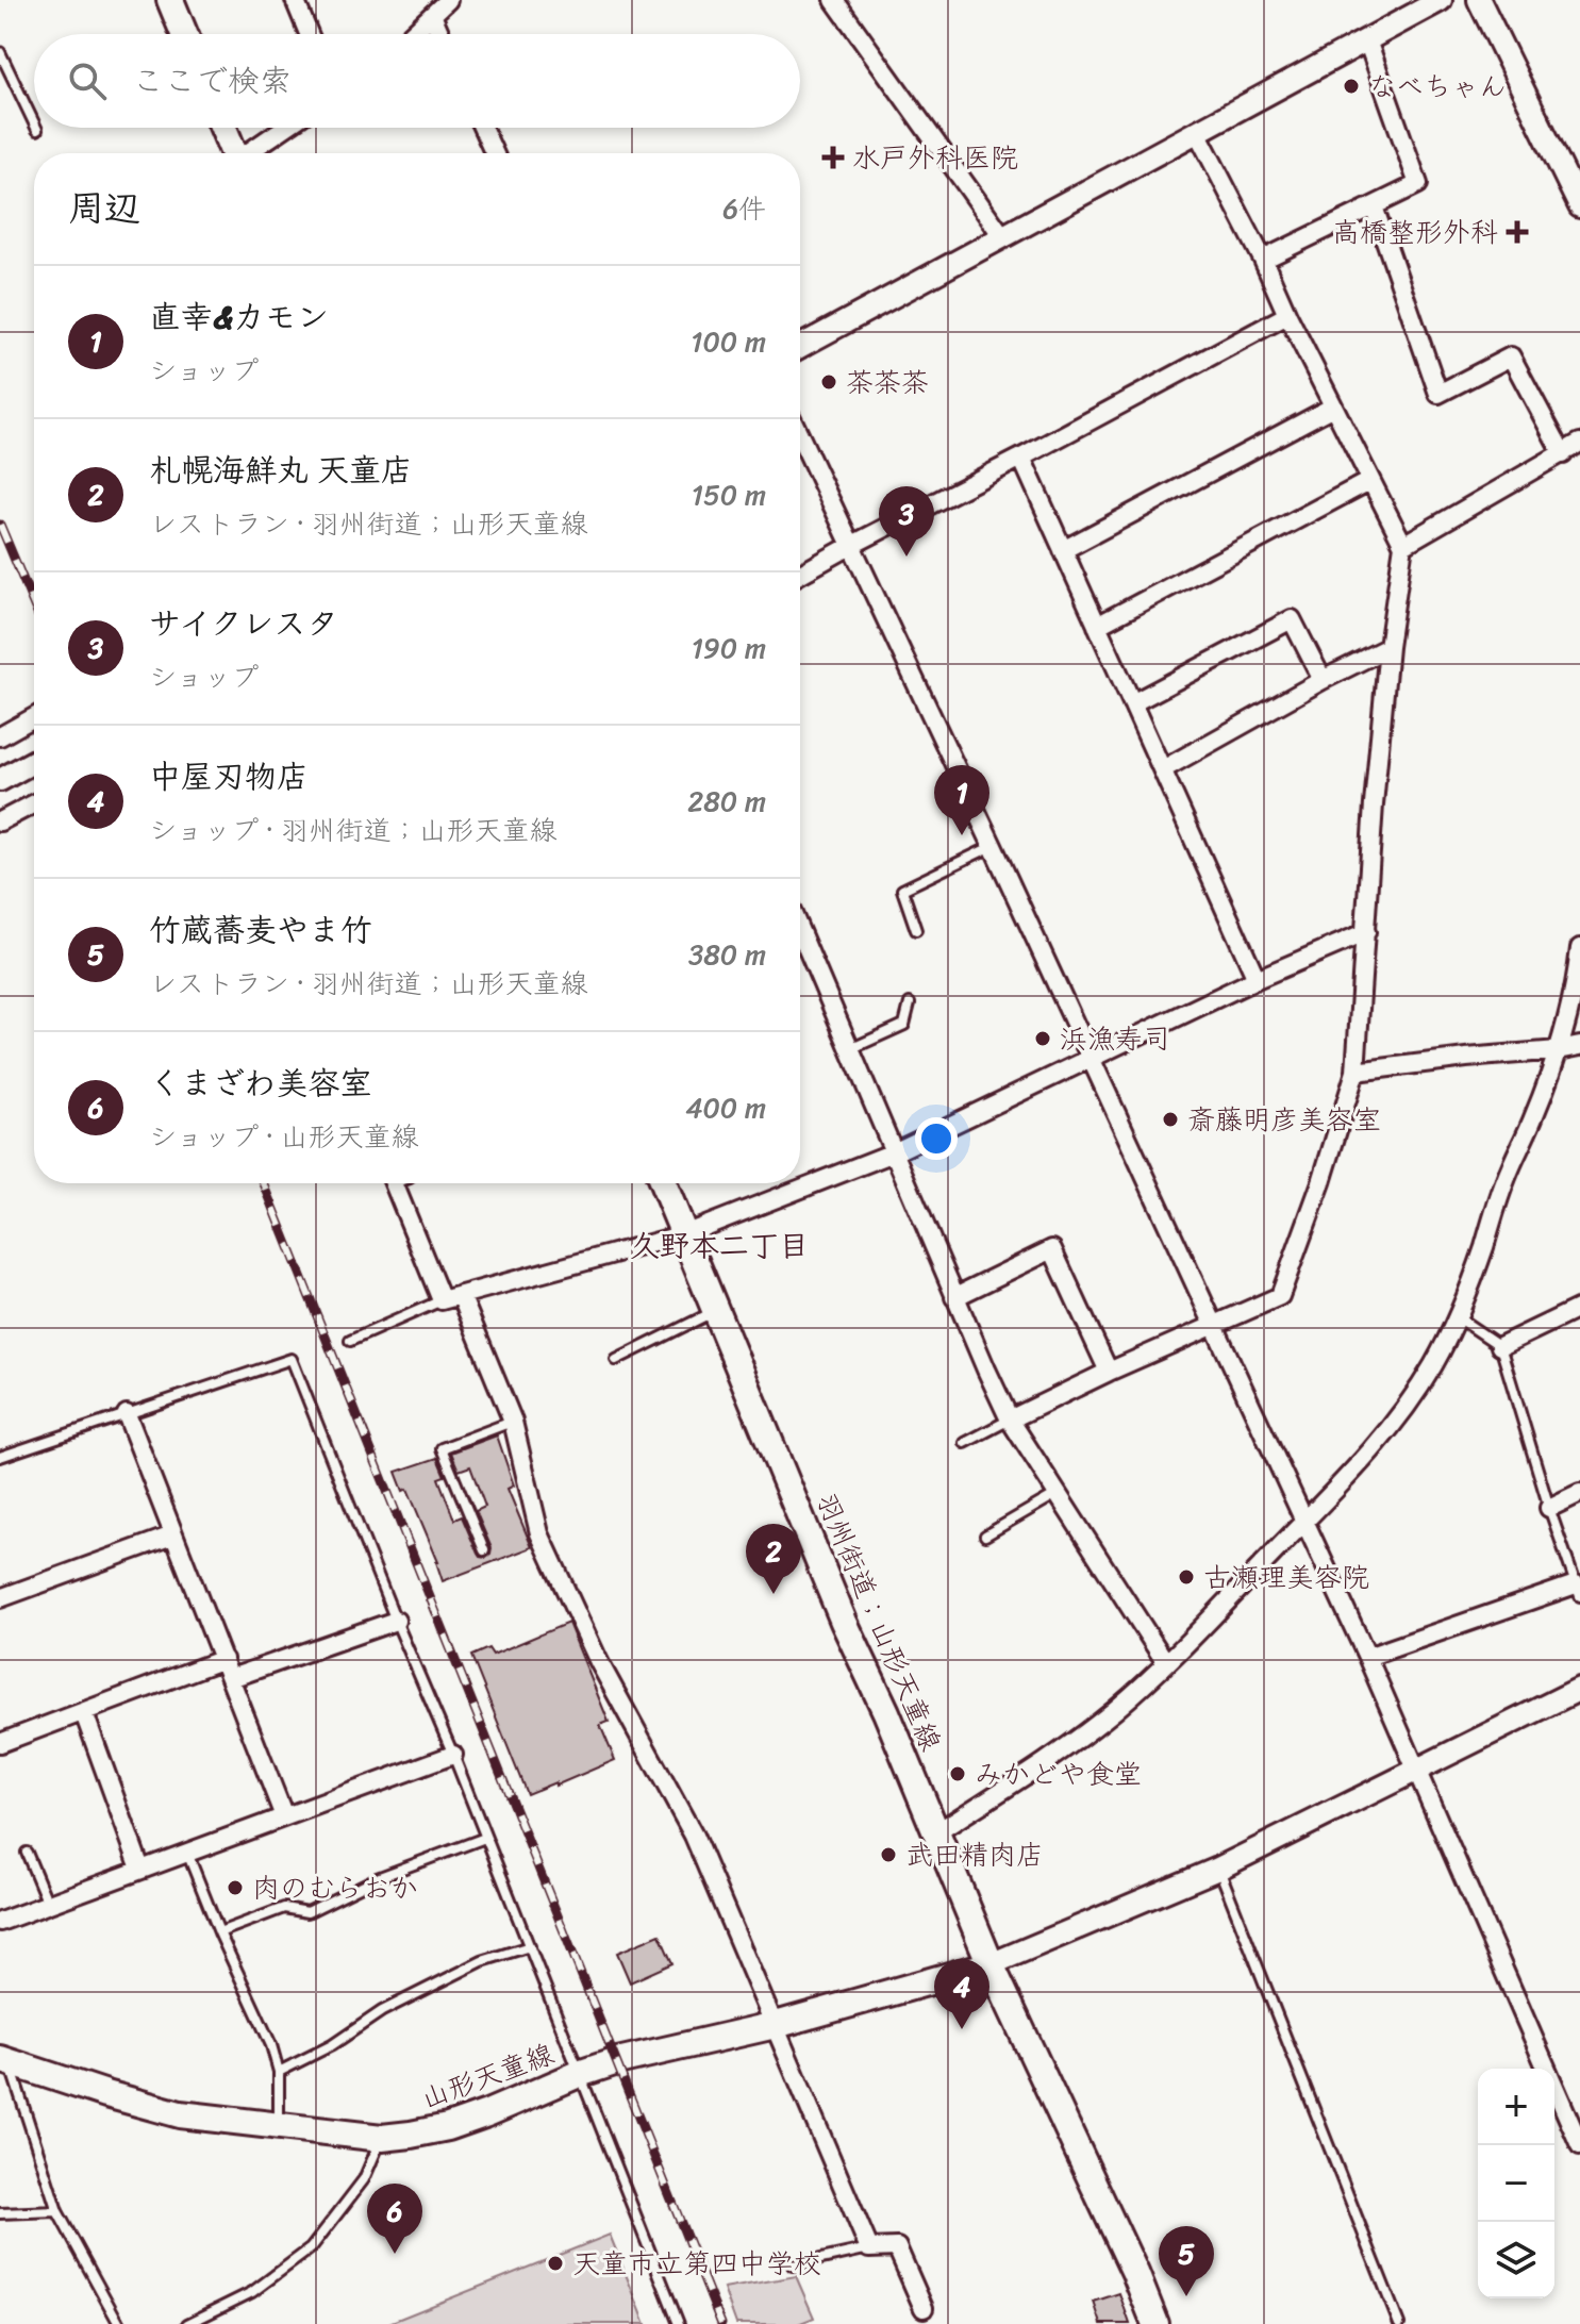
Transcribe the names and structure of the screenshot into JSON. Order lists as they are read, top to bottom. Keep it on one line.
{"streets":{"main road":["羽州街道；山形天童線","山形天童線"]},"crossings":[["羽州街道；山形天童線","山形天童線"]],"districts":["久野本二丁目"],"places":{"other":["なべちゃん","茶茶茶","浜漁寿司","斎藤明彦美容室","古瀬理美容院","みかどや食堂","武田精肉店","肉のむらおか","天童市立第四中学校"],"health":["水戸外科医院","高橋整形外科"]},"page":{"search":"ここで検索","heading":["周辺","6件"],"list":[{"mark":"1","name":"直幸&カモン","note":"ショップ","value":"100 m"},{"mark":"2","name":"札幌海鮮丸 天童店","note":"レストラン · 羽州街道；山形天童線","value":"150 m"},{"mark":"3","name":"サイクレスタ","note":"ショップ","value":"190 m"},{"mark":"4","name":"中屋刃物店","note":"ショップ · 羽州街道；山形天童線","value":"280 m"},{"mark":"5","name":"竹蔵蕎麦やま竹","note":"レストラン · 羽州街道；山形天童線","value":"380 m"},{"mark":"6","name":"くまざわ美容室","note":"ショップ · 山形天童線","value":"400 m"}],"pins":["3","1","2","4","6","5"],"map_buttons":["+","−"]}}
